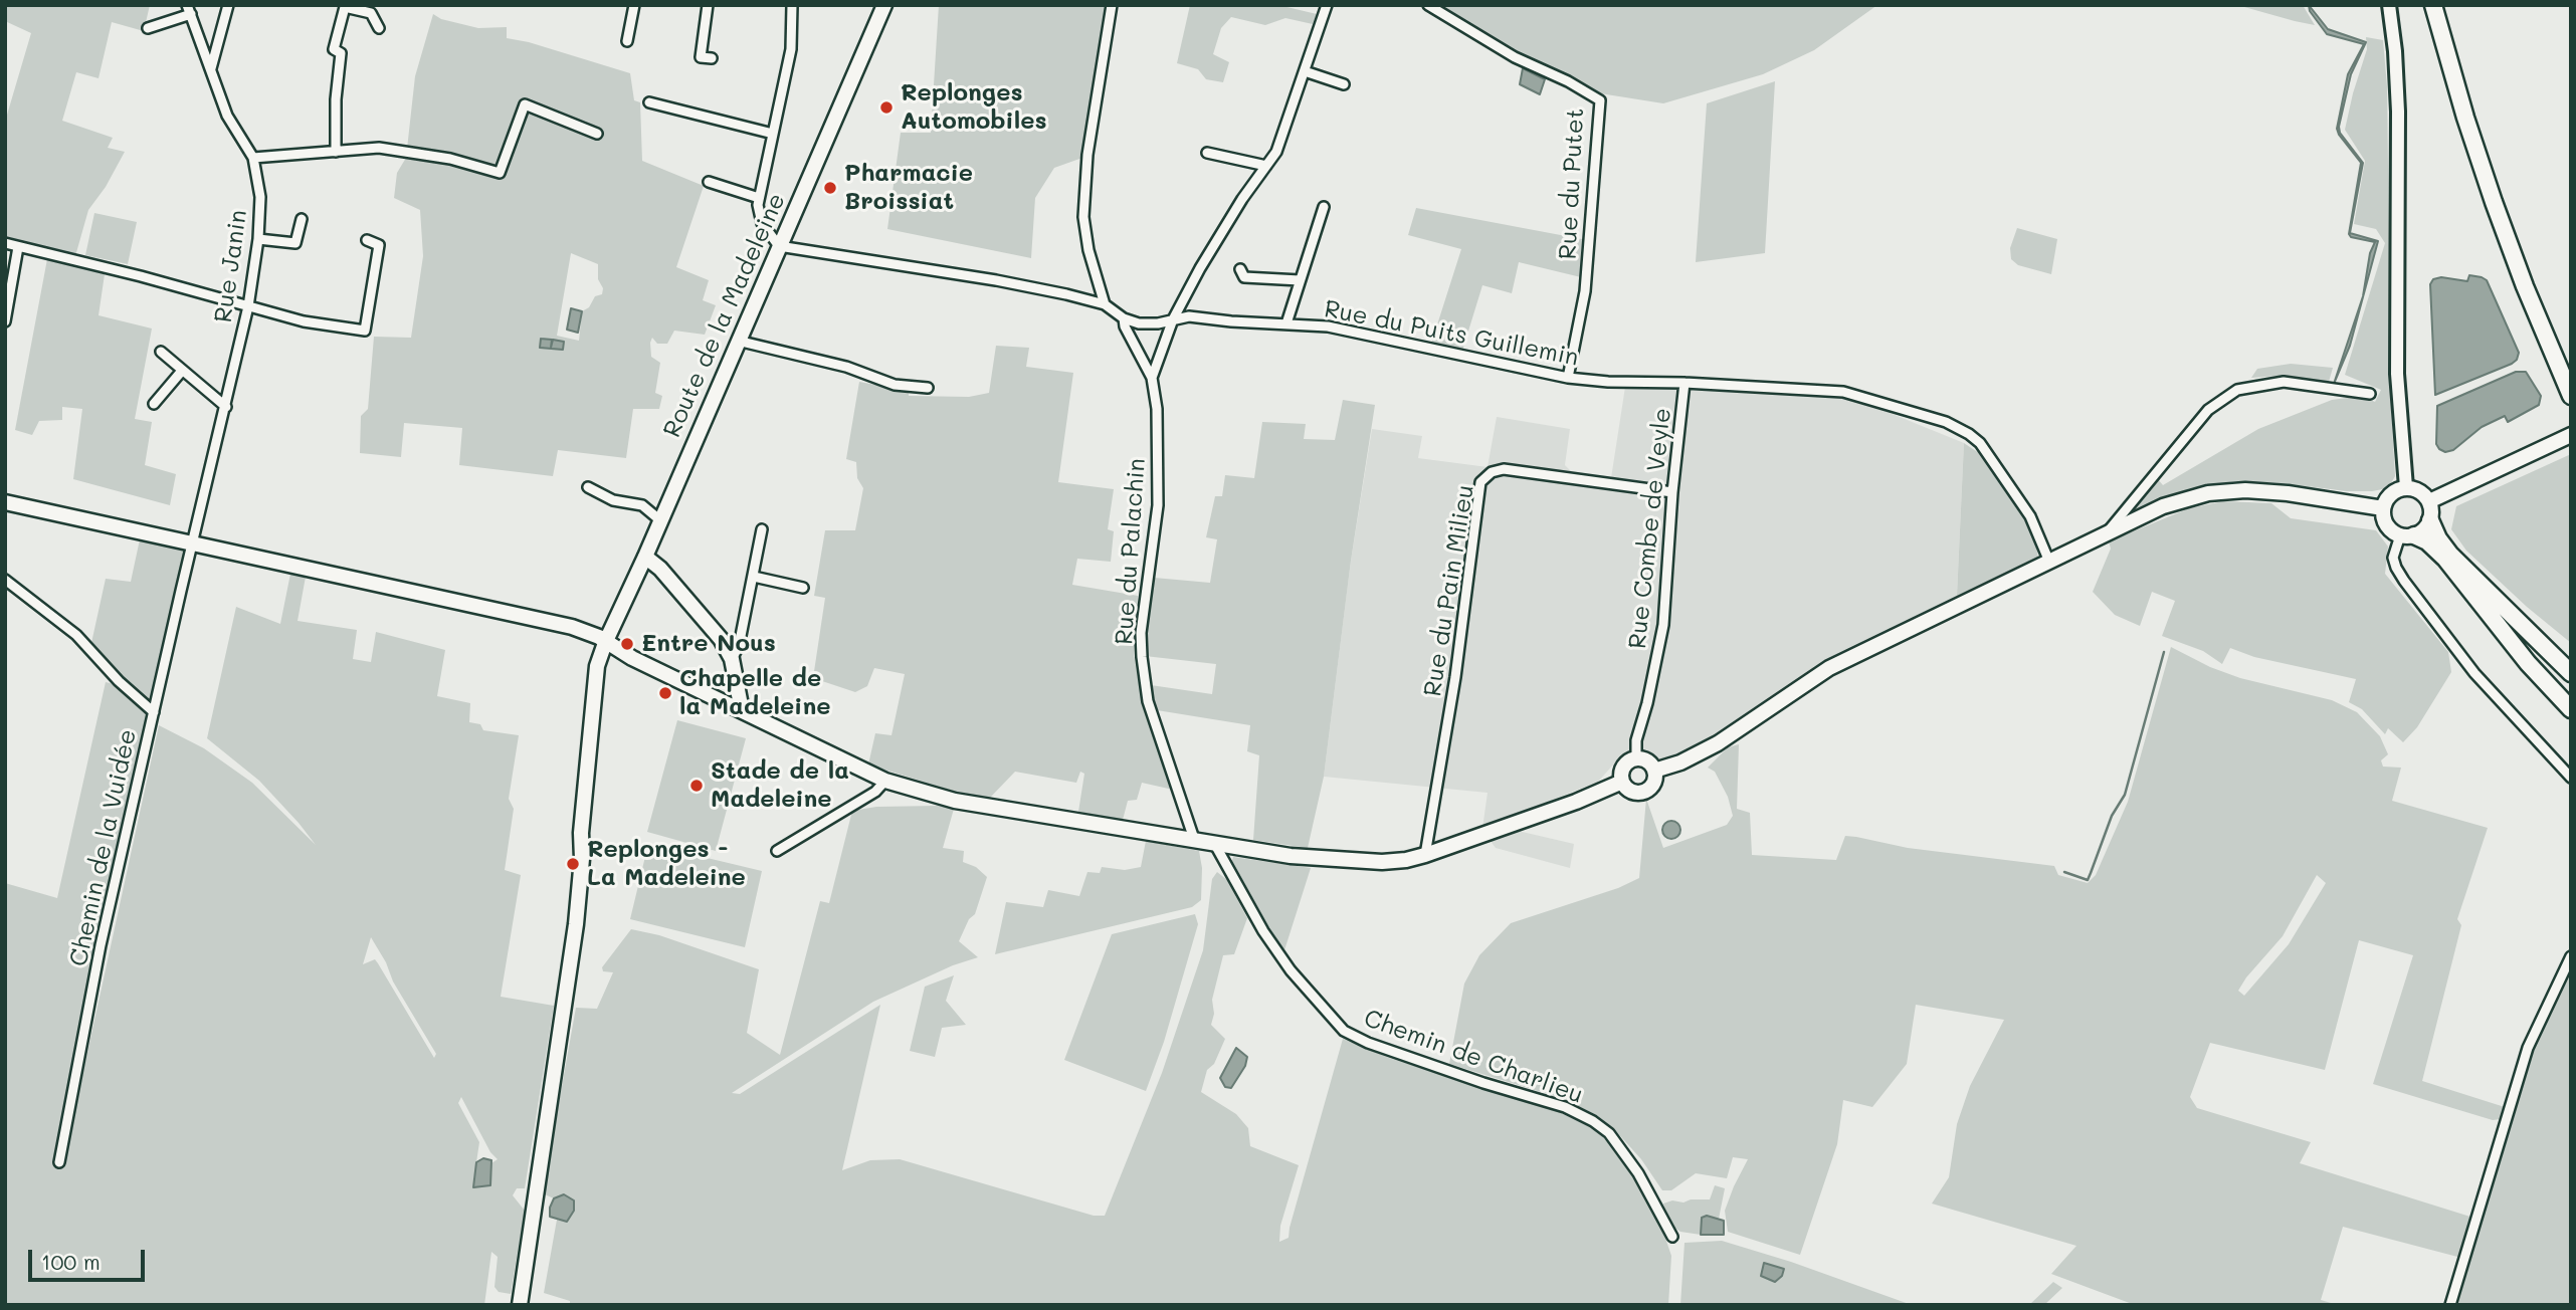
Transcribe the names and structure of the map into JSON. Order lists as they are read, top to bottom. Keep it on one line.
{"streets":{"main road":["Route de la Madeleine"],"street":["Rue du Putet","Rue Janin","Rue du Puits Guillemin","Rue Combe de Veyle","Rue du Palachin","Rue du Pain Milieu","Chemin de la Vuidée","Chemin de Charlieu"]},"crossings":[["Rue du Putet","Rue du Puits Guillemin"],["Rue Janin","Chemin de la Vuidée"],["Route de la Madeleine","Rue du Puits Guillemin"],["Rue du Puits Guillemin","Rue Combe de Veyle"],["Rue du Puits Guillemin","Rue du Palachin"],["Rue Combe de Veyle","Rue du Pain Milieu"]],"places":["Replonges Automobiles","Pharmacie Broissiat","Entre Nous","Chapelle de la Madeleine","Stade de la Madeleine","Replonges - La Madeleine"],"scale_bar":"100 m"}
